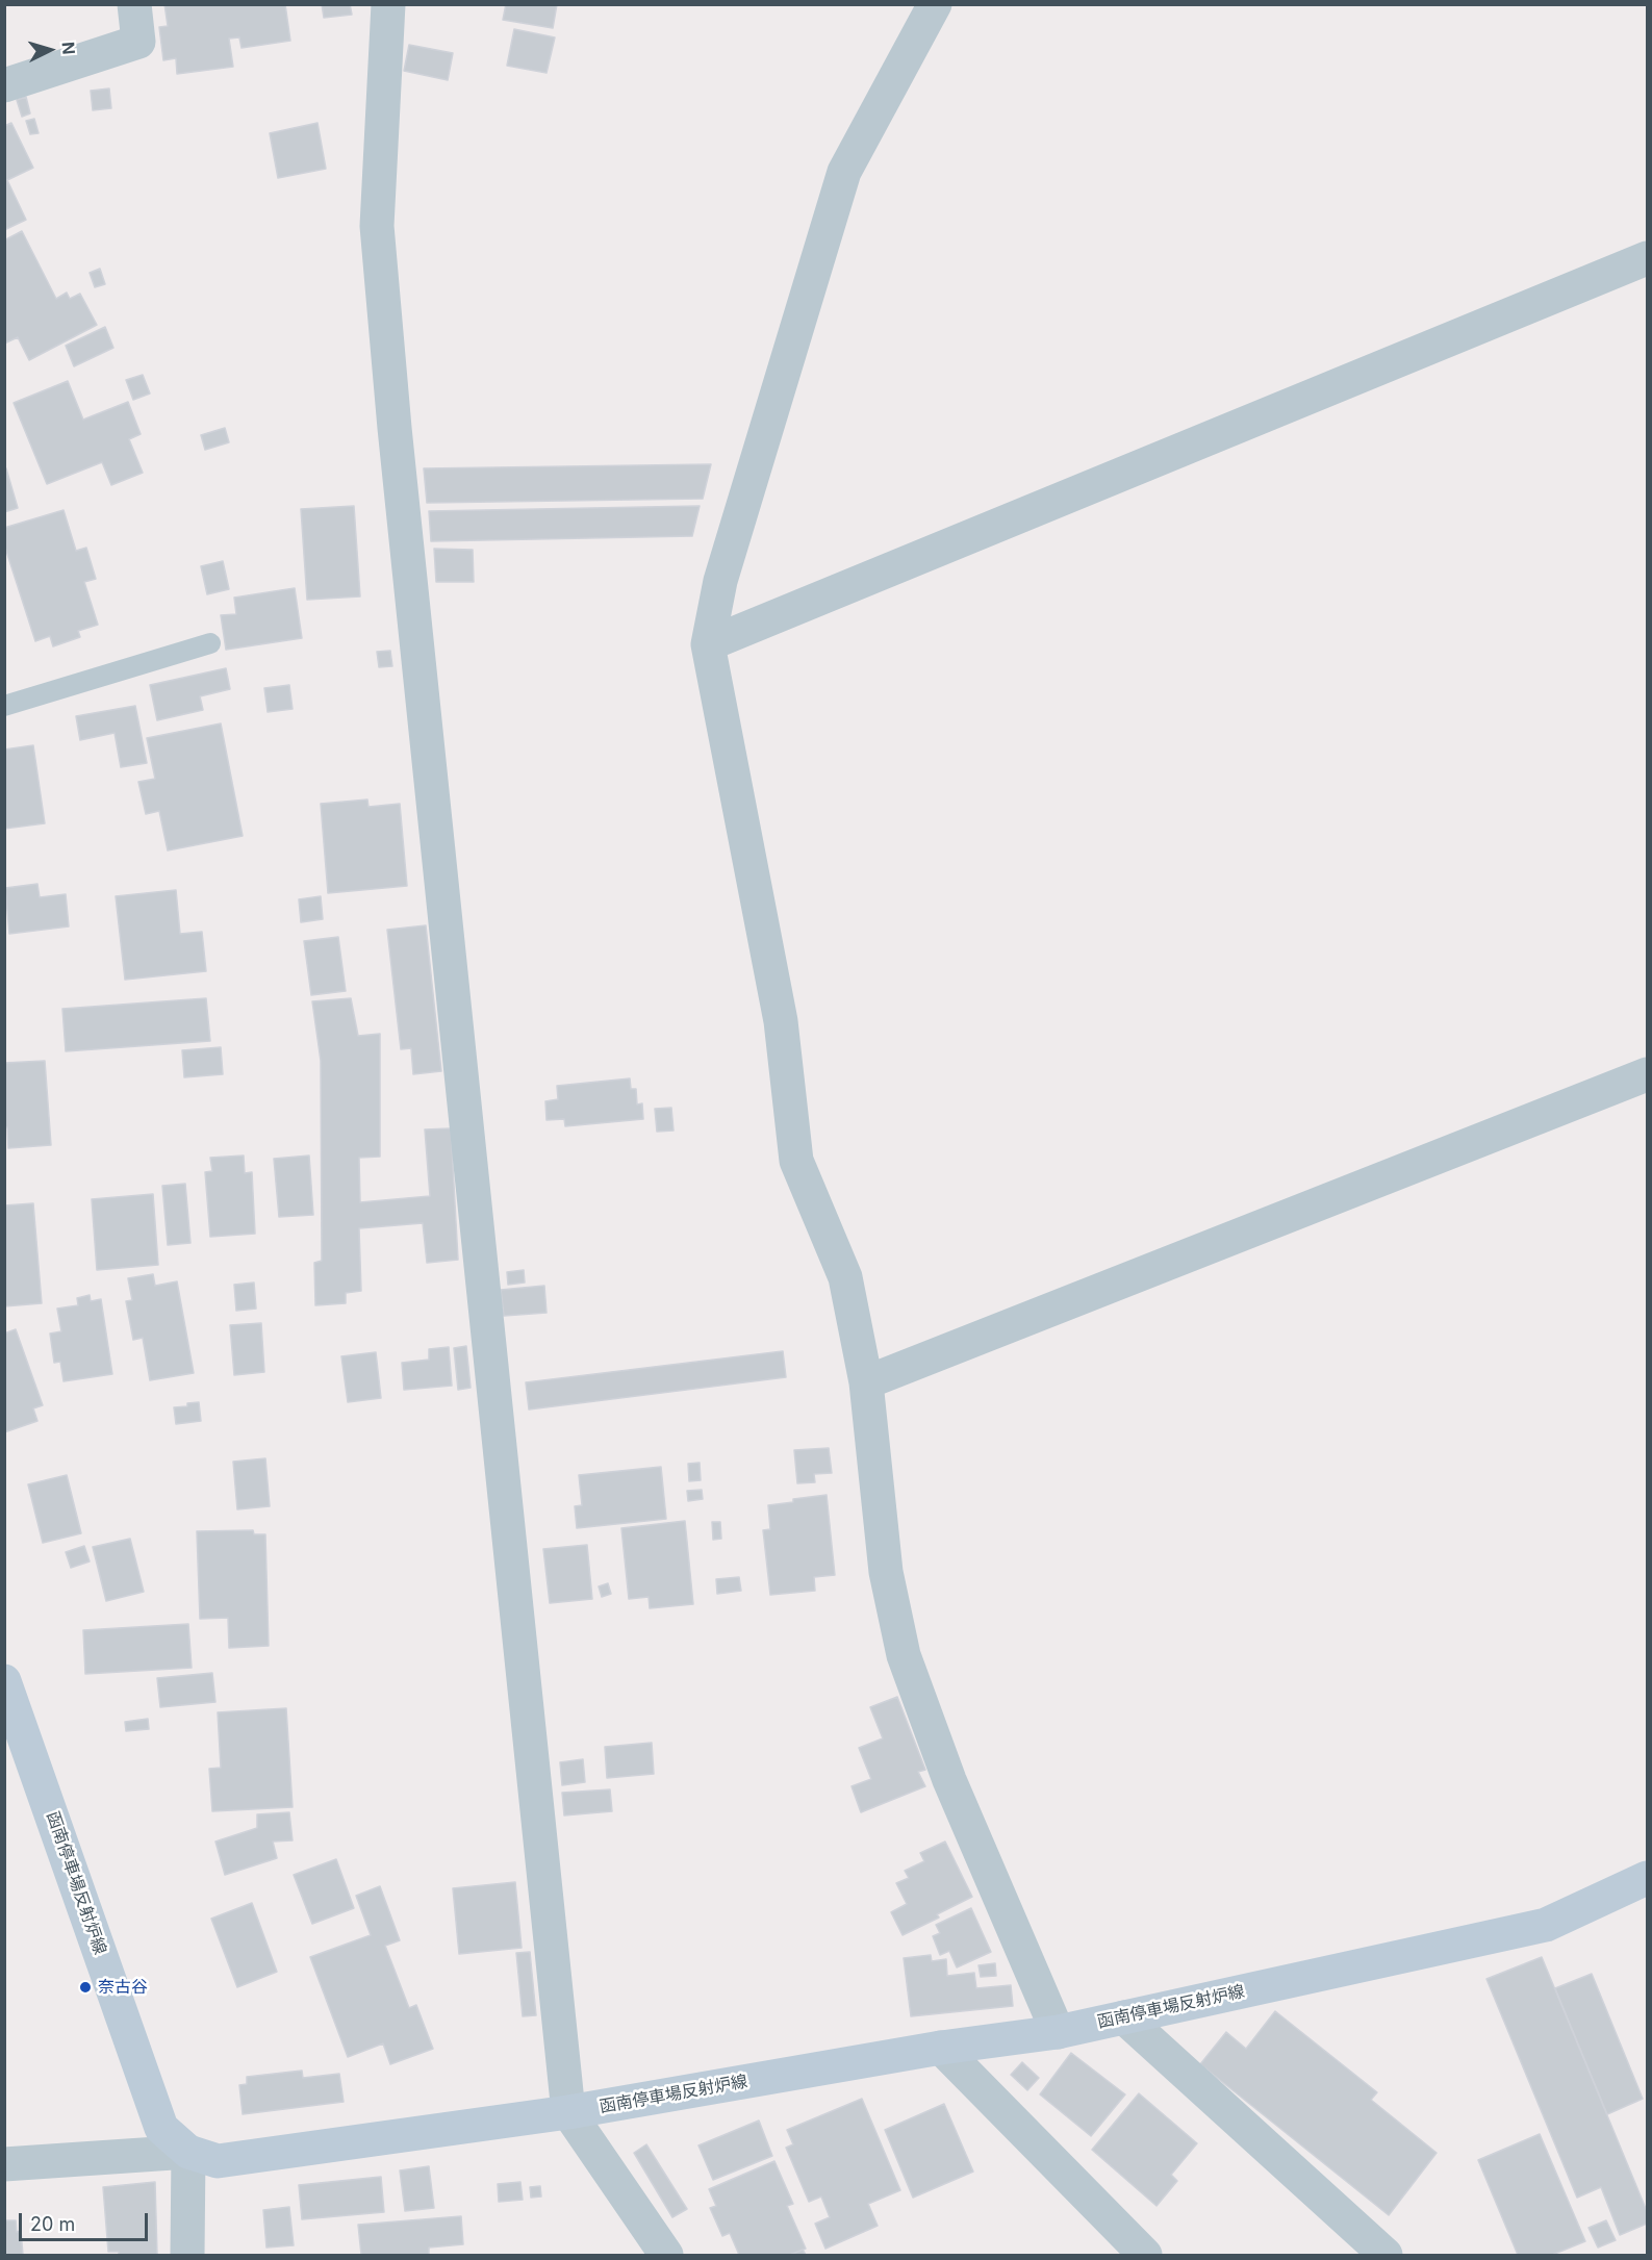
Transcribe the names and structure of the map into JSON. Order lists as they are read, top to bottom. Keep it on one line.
{"streets":{"main road":["函南停車場反射炉線"]},"places":["奈古谷"],"scale_bar":"20 m","north":"right"}
